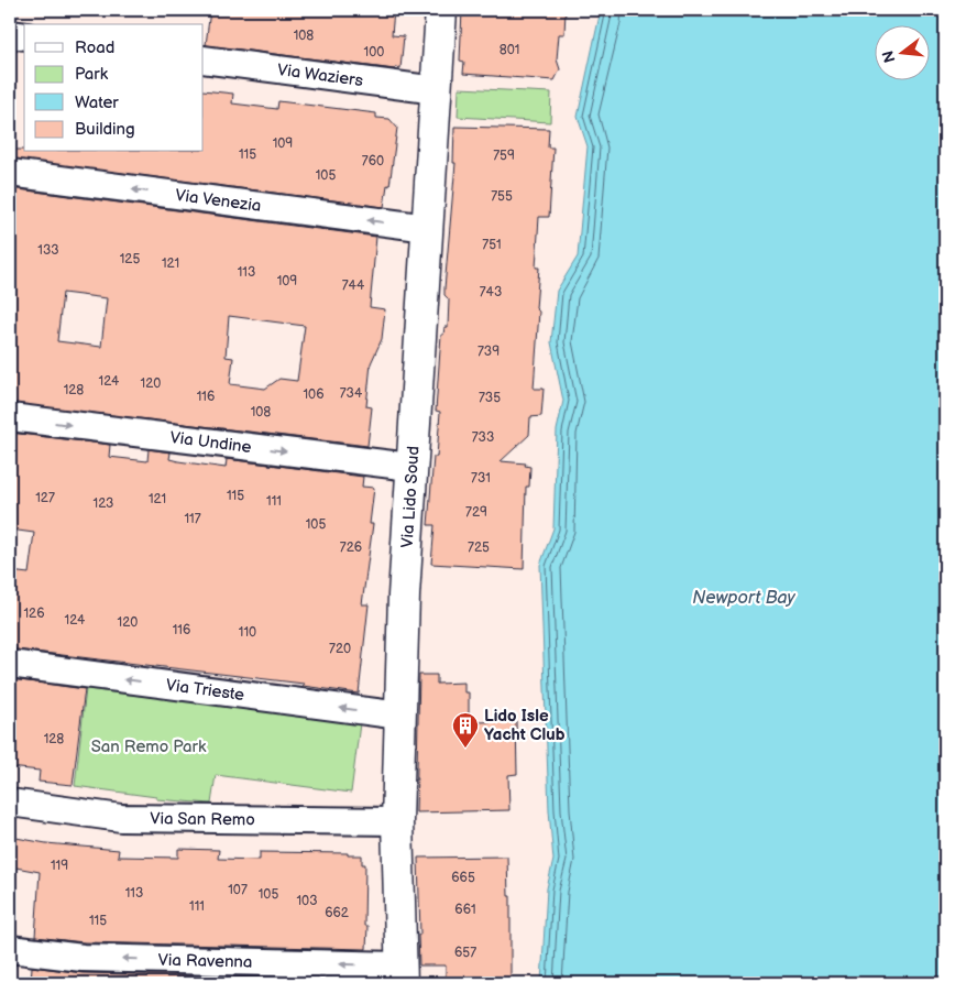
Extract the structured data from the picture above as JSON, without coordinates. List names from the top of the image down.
{
  "streets": {
    "street": [
      "Via Waziers",
      "Via Venezia",
      "Via Undine",
      "Via Lido Soud",
      "Via Trieste",
      "Via San Remo",
      "Via Ravenna"
    ]
  },
  "crossings": [
    ["Via Waziers", "Via Lido Soud"],
    ["Via Venezia", "Via Lido Soud"],
    ["Via Undine", "Via Lido Soud"],
    ["Via Lido Soud", "Via Trieste"],
    ["Via Lido Soud", "Via San Remo"],
    ["Via Lido Soud", "Via Ravenna"]
  ],
  "one_way": [
    "Via Venezia",
    "Via Undine",
    "Via Trieste",
    "Via Ravenna"
  ],
  "water": ["Newport Bay"],
  "parks": ["San Remo Park"],
  "places": {
    "building": ["Lido Isle Yacht Club"]
  },
  "house_numbers": [
    "108",
    "801",
    "100",
    "109",
    "115",
    "759",
    "760",
    "105",
    "755",
    "751",
    "133",
    "125",
    "121",
    "113",
    "109",
    "744",
    "743",
    "739",
    "124",
    "120",
    "128",
    "734",
    "106",
    "116",
    "735",
    "108",
    "733",
    "731",
    "115",
    "127",
    "121",
    "111",
    "123",
    "729",
    "117",
    "105",
    "726",
    "725",
    "126",
    "124",
    "120",
    "116",
    "110",
    "720",
    "128",
    "119",
    "665",
    "107",
    "113",
    "105",
    "103",
    "111",
    "661",
    "662",
    "115",
    "657"
  ],
  "legend": [
    "Road",
    "Park",
    "Water",
    "Building"
  ],
  "north": "left"
}
